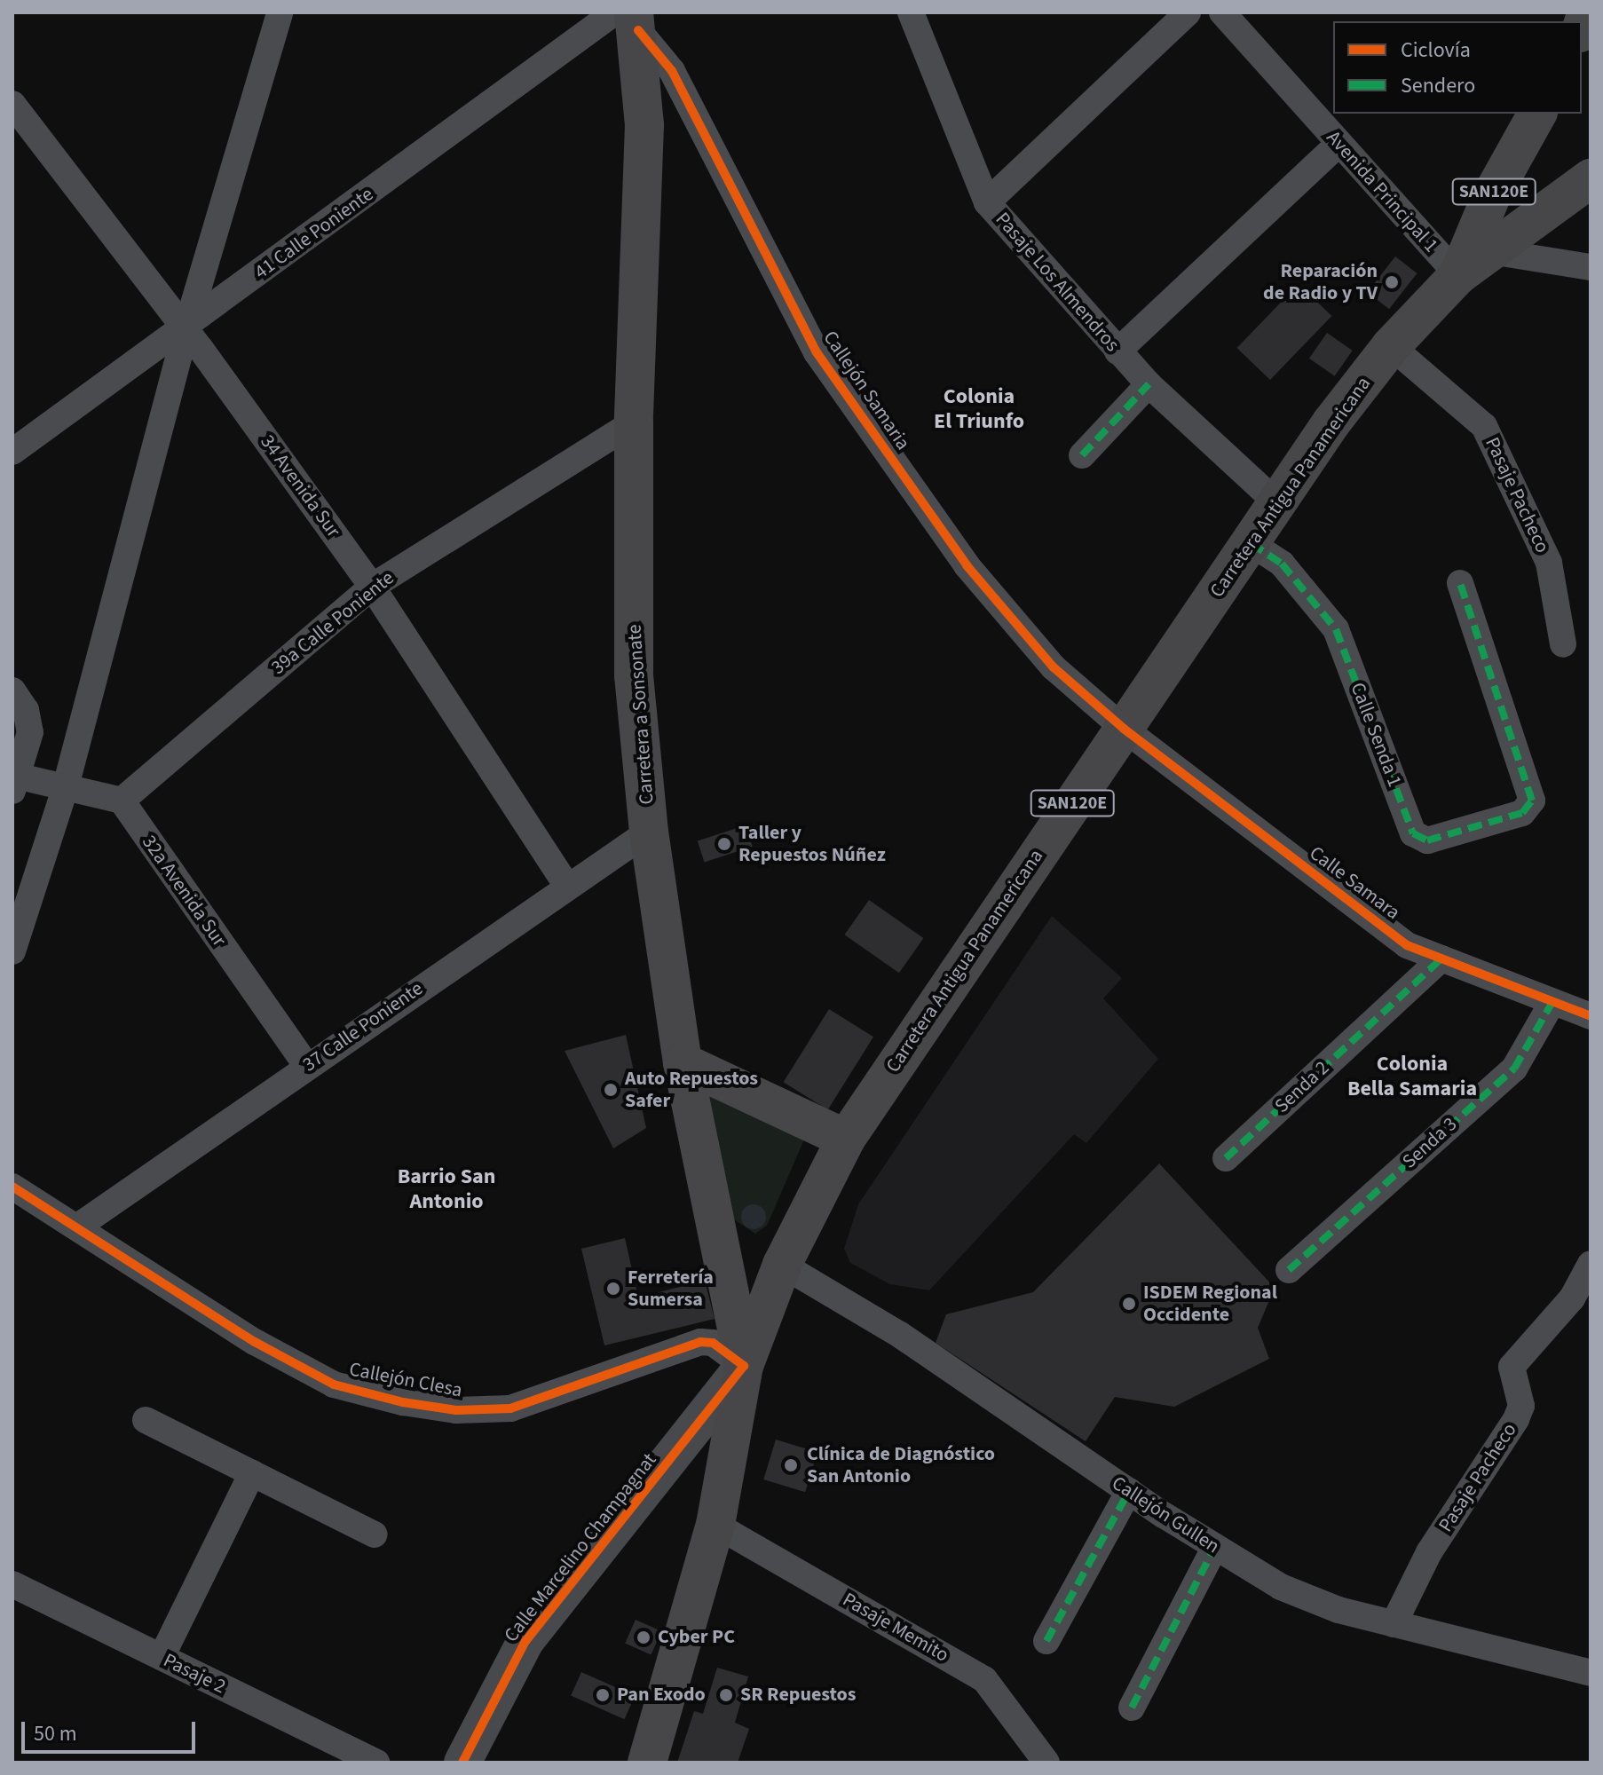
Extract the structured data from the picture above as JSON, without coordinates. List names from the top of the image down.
{
  "streets": {
    "main road": ["SAN120E", "Carretera Antigua Panamericana", "Carretera a Sonsonate"],
    "street": [
      "Avenida Principal 1",
      "41 Calle Poniente",
      "Pasaje Los Almendros",
      "Callejón Samaria",
      "34 Avenida Sur",
      "Pasaje Pacheco",
      "39a Calle Poniente",
      "Calle Senda 1",
      "Calle Samara",
      "32a Avenida Sur",
      "37 Calle Poniente",
      "Senda 2",
      "Senda 3",
      "Callejón Clesa",
      "Callejón Gullen",
      "Calle Marcelino Champagnat",
      "Pasaje Memito",
      "Pasaje 2"
    ]
  },
  "crossings": [
    ["Avenida Principal 1", "Carretera Antigua Panamericana"],
    ["41 Calle Poniente", "Callejón Samaria"],
    ["41 Calle Poniente", "34 Avenida Sur"],
    ["41 Calle Poniente", "Carretera a Sonsonate"],
    ["Pasaje Los Almendros", "Carretera Antigua Panamericana"],
    ["Callejón Samaria", "Carretera Antigua Panamericana"],
    ["Callejón Samaria", "Carretera a Sonsonate"],
    ["Callejón Samaria", "Calle Samara"],
    ["34 Avenida Sur", "39a Calle Poniente"],
    ["34 Avenida Sur", "37 Calle Poniente"],
    ["Carretera Antigua Panamericana", "Pasaje Pacheco"],
    ["Carretera Antigua Panamericana", "Carretera a Sonsonate"],
    ["Carretera Antigua Panamericana", "Calle Senda 1"],
    ["Carretera Antigua Panamericana", "Calle Samara"],
    ["Carretera Antigua Panamericana", "Callejón Clesa"],
    ["Carretera Antigua Panamericana", "Callejón Gullen"],
    ["Carretera Antigua Panamericana", "Calle Marcelino Champagnat"],
    ["Pasaje Pacheco", "Callejón Gullen"],
    ["39a Calle Poniente", "Carretera a Sonsonate"],
    ["39a Calle Poniente", "32a Avenida Sur"],
    ["Carretera a Sonsonate", "37 Calle Poniente"],
    ["Carretera a Sonsonate", "Callejón Clesa"],
    ["Carretera a Sonsonate", "Calle Marcelino Champagnat"],
    ["Calle Samara", "Senda 2"],
    ["Calle Samara", "Senda 3"],
    ["32a Avenida Sur", "37 Calle Poniente"],
    ["37 Calle Poniente", "Callejón Clesa"],
    ["Callejón Clesa", "Calle Marcelino Champagnat"]
  ],
  "districts": ["Colonia El Triunfo", "Colonia Bella Samaria", "Barrio San Antonio"],
  "places": [
    "Reparación de Radio y TV",
    "Taller y Repuestos Núñez",
    "Auto Repuestos Safer",
    "Ferretería Sumersa",
    "ISDEM Regional Occidente",
    "Clínica de Diagnóstico San Antonio",
    "Cyber PC",
    "Pan Exodo",
    "SR Repuestos"
  ],
  "legend": ["Ciclovía", "Sendero"],
  "scale_bar": "50 m"
}
